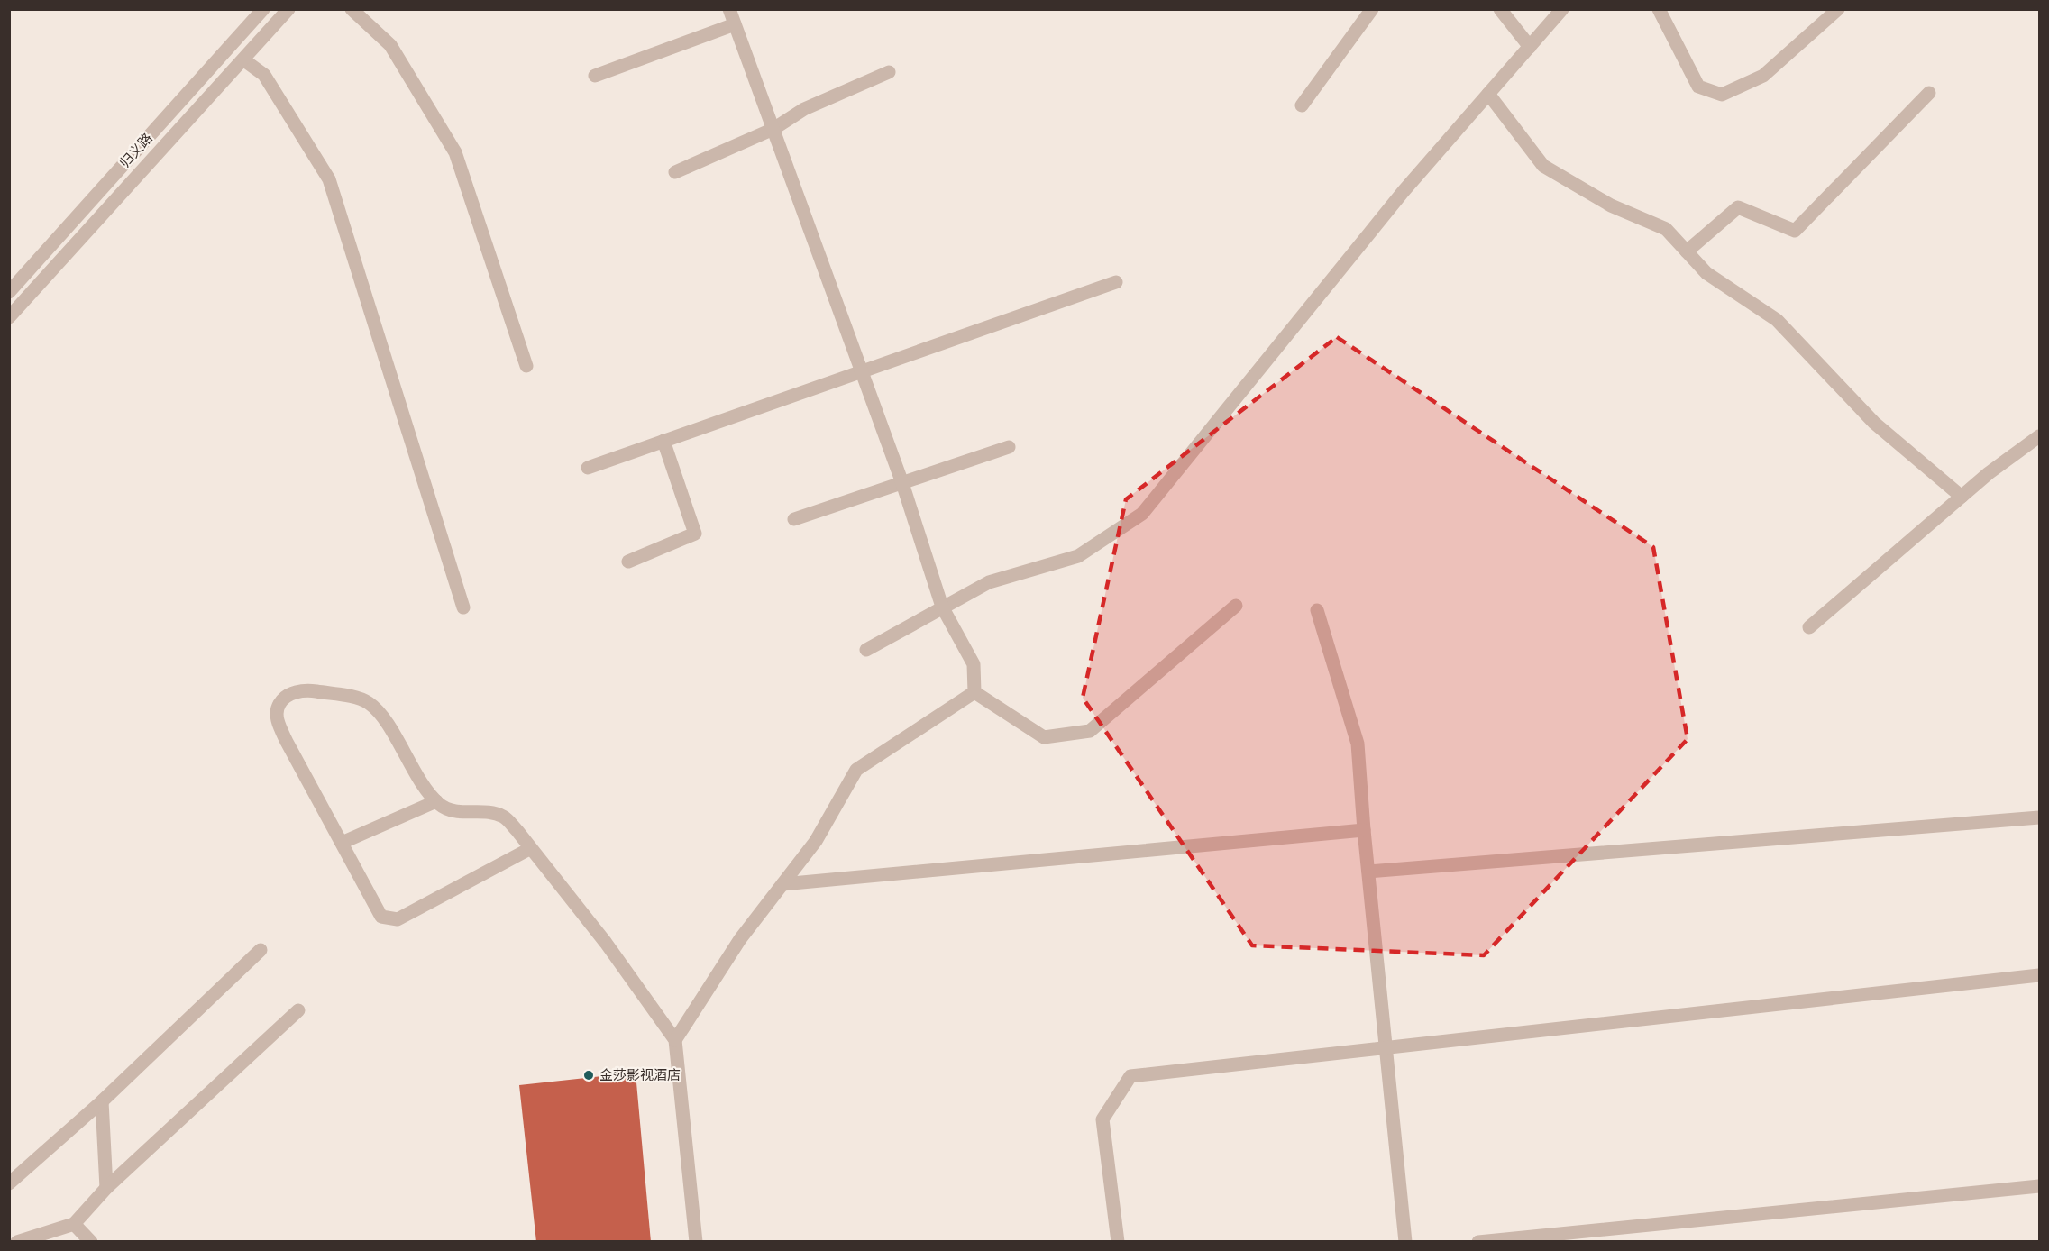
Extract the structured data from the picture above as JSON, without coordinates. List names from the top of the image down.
{
  "streets": {
    "street": ["归义路"]
  },
  "places": ["金莎影视酒店"]
}
